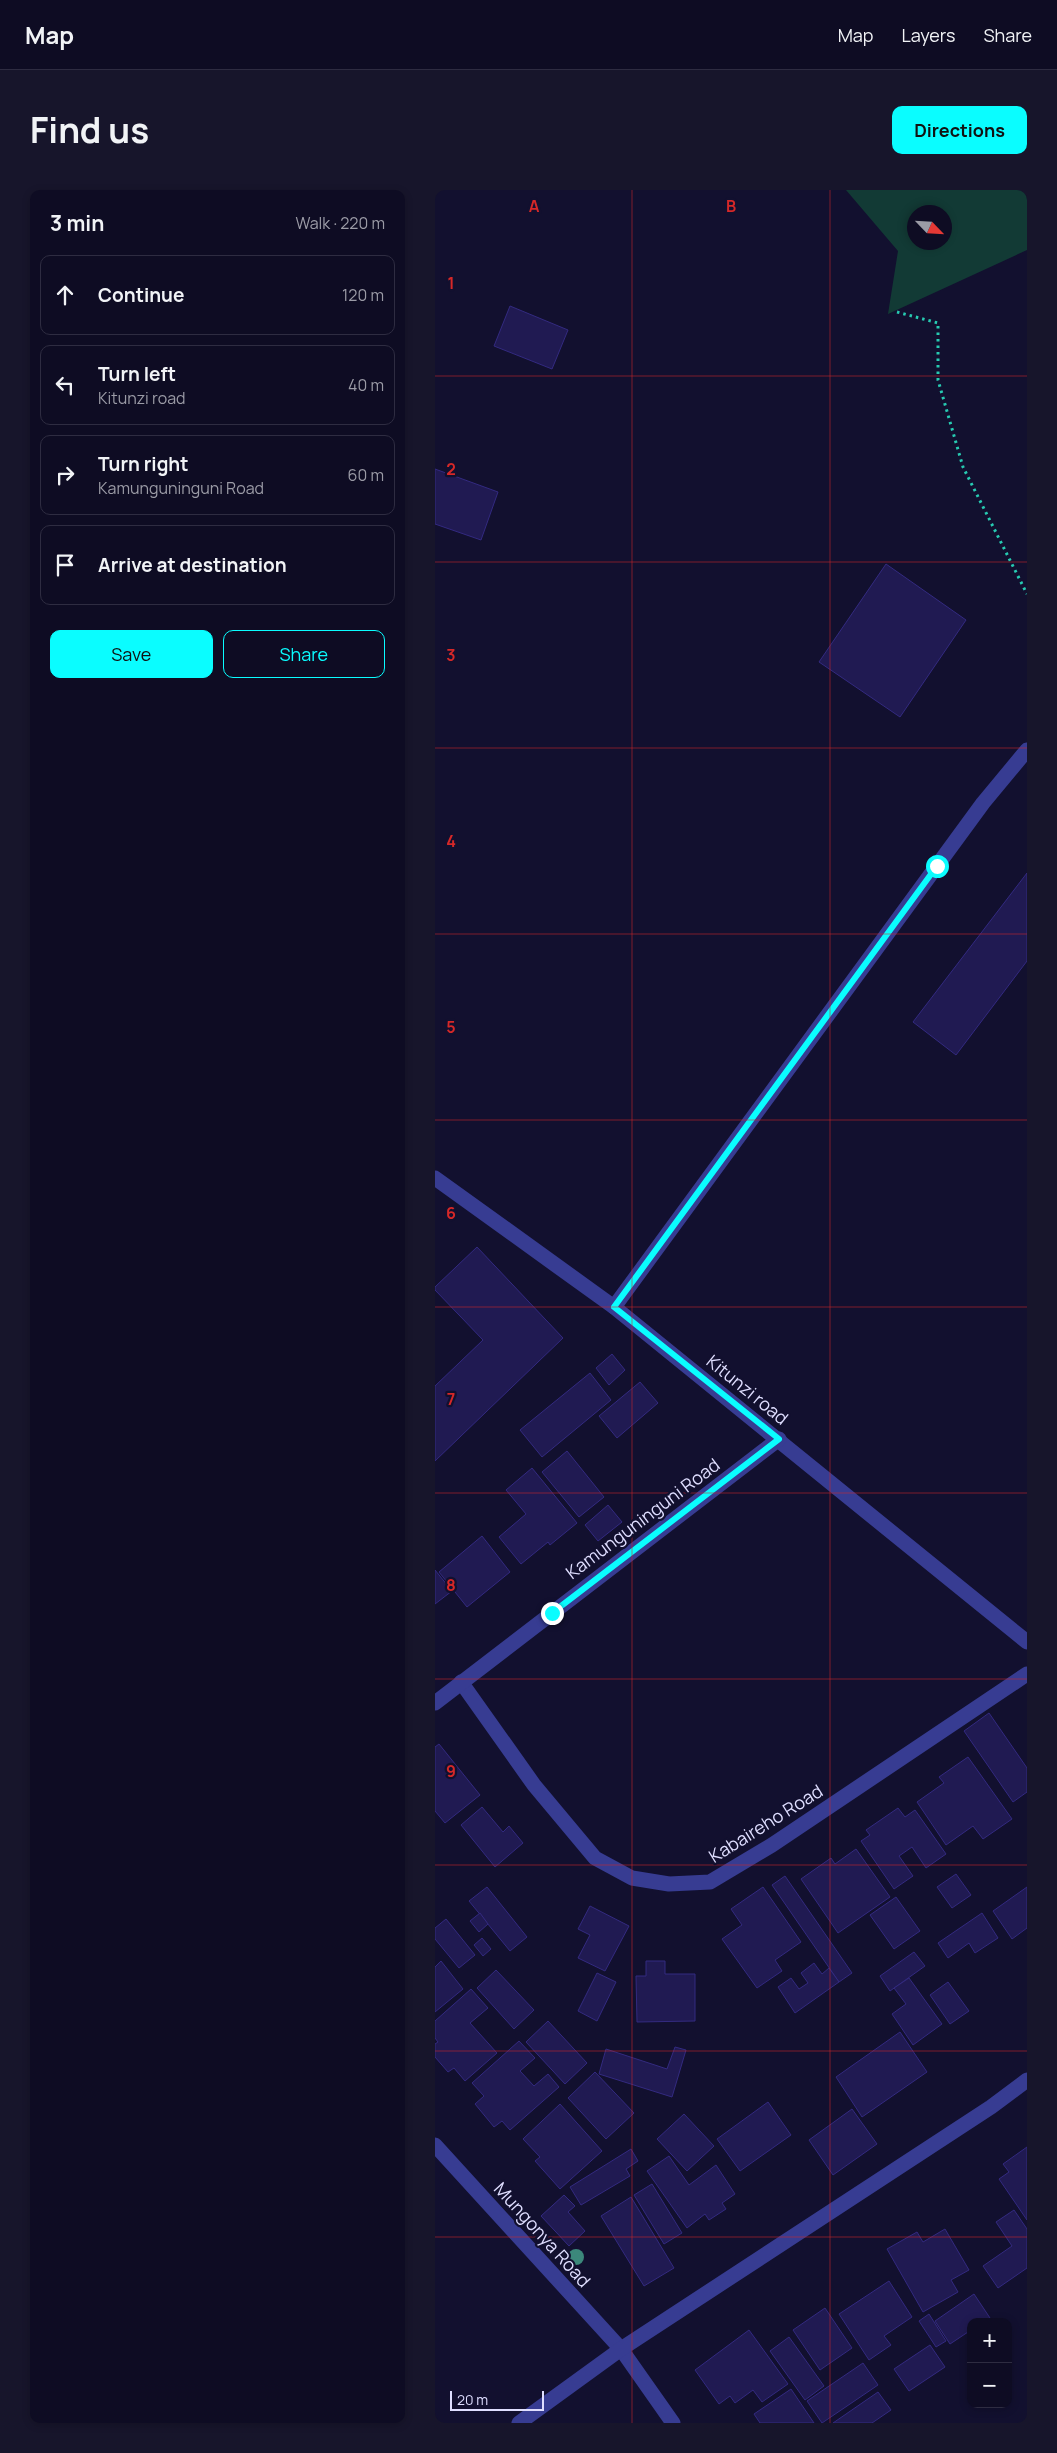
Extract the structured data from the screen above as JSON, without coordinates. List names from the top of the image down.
{
  "streets": {
    "street": [
      "Kitunzi road",
      "Kamunguninguni Road",
      "Kabaireho Road",
      "Mungonya Road"
    ]
  },
  "crossings": [
    ["Kitunzi road", "Kamunguninguni Road"],
    ["Kamunguninguni Road", "Kabaireho Road"]
  ],
  "scale_bar": "20 m",
  "north": "bottom right",
  "page": {
    "header": "Map",
    "nav": ["Map", "Layers", "Share"],
    "title": "Find us",
    "buttons": [
      "Directions",
      ["Save", "Share"]
    ],
    "heading": ["3 min", "Walk · 220 m"],
    "list": [
      ["Continue", "120 m"],
      ["Turn left", "Kitunzi road", "40 m"],
      ["Turn right", "Kamunguninguni Road", "60 m"],
      "Arrive at destination"
    ],
    "map_buttons": ["+", "−"],
    "scale": "20 m"
  },
  "grid": {
    "columns": ["A", "B"],
    "rows": [
      "1",
      "2",
      "3",
      "4",
      "5",
      "6",
      "7",
      "8",
      "9"
    ]
  }
}
